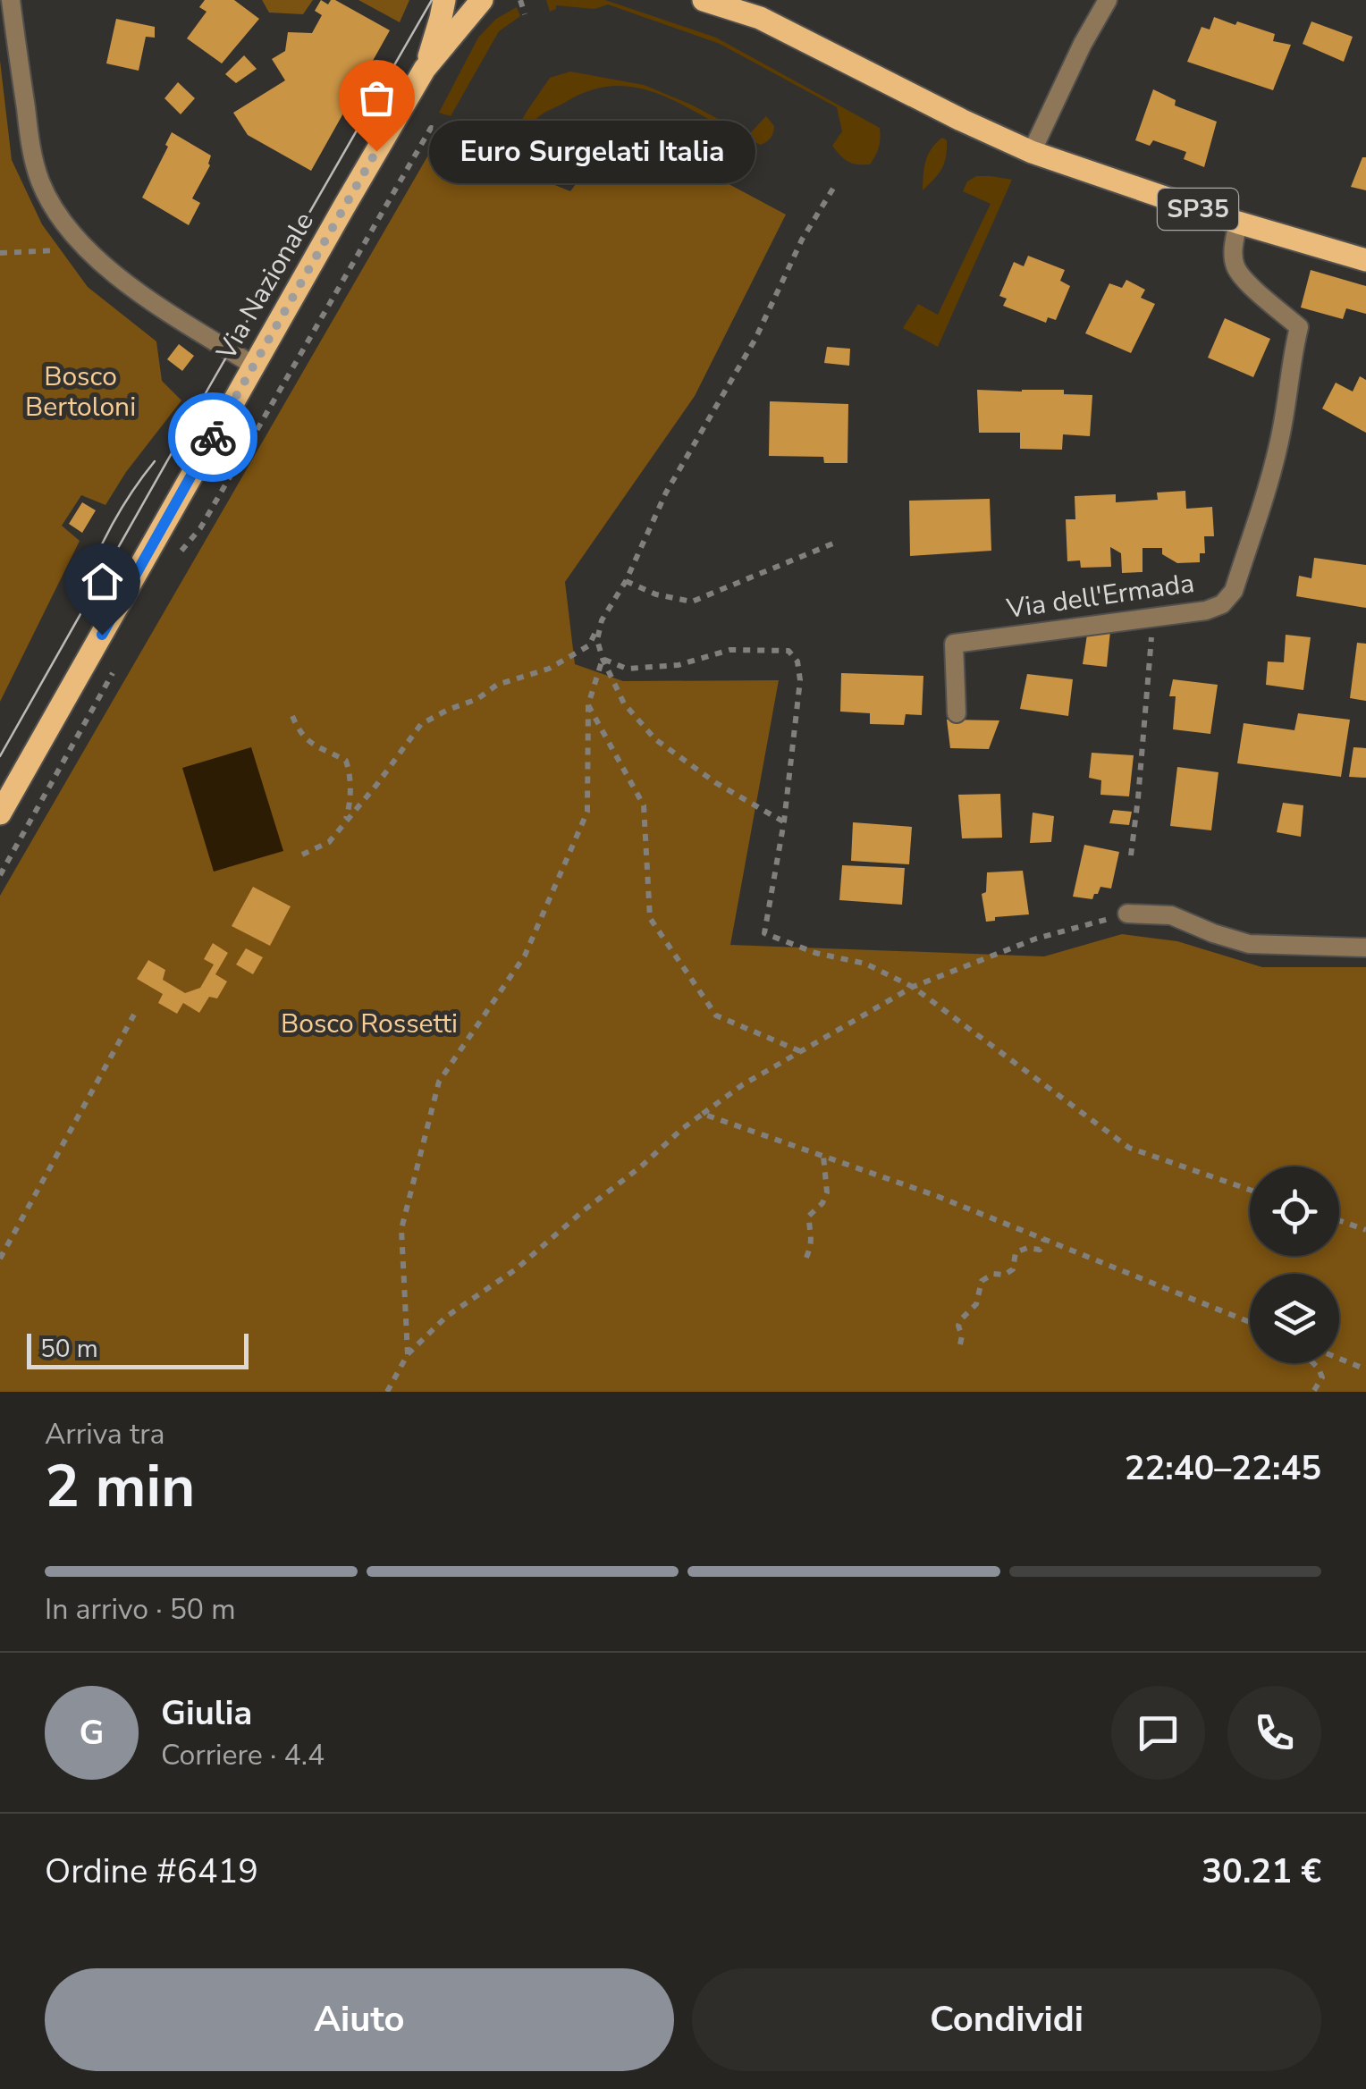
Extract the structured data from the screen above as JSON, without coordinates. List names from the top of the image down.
{
  "streets": {
    "main road": ["SP35", "Via Nazionale"],
    "street": ["Via dell'Ermada"]
  },
  "crossings": [
    ["SP35", "Via dell'Ermada"]
  ],
  "parks": ["Bosco Bertoloni", "Bosco Rossetti"],
  "places": ["Euro Surgelati Italia"],
  "scale_bar": "50 m",
  "page": {
    "bubble": "Euro Surgelati Italia",
    "scale": "50 m",
    "heading": ["2 min", "Arriva tra", "22:40–22:45"],
    "panel": [
      "Giulia",
      "Corriere · 4.4",
      "Ordine #6419",
      "30.21 €"
    ],
    "bar": "In arrivo · 50 m",
    "round": "G",
    "buttons": ["Aiuto", "Condividi"]
  }
}
